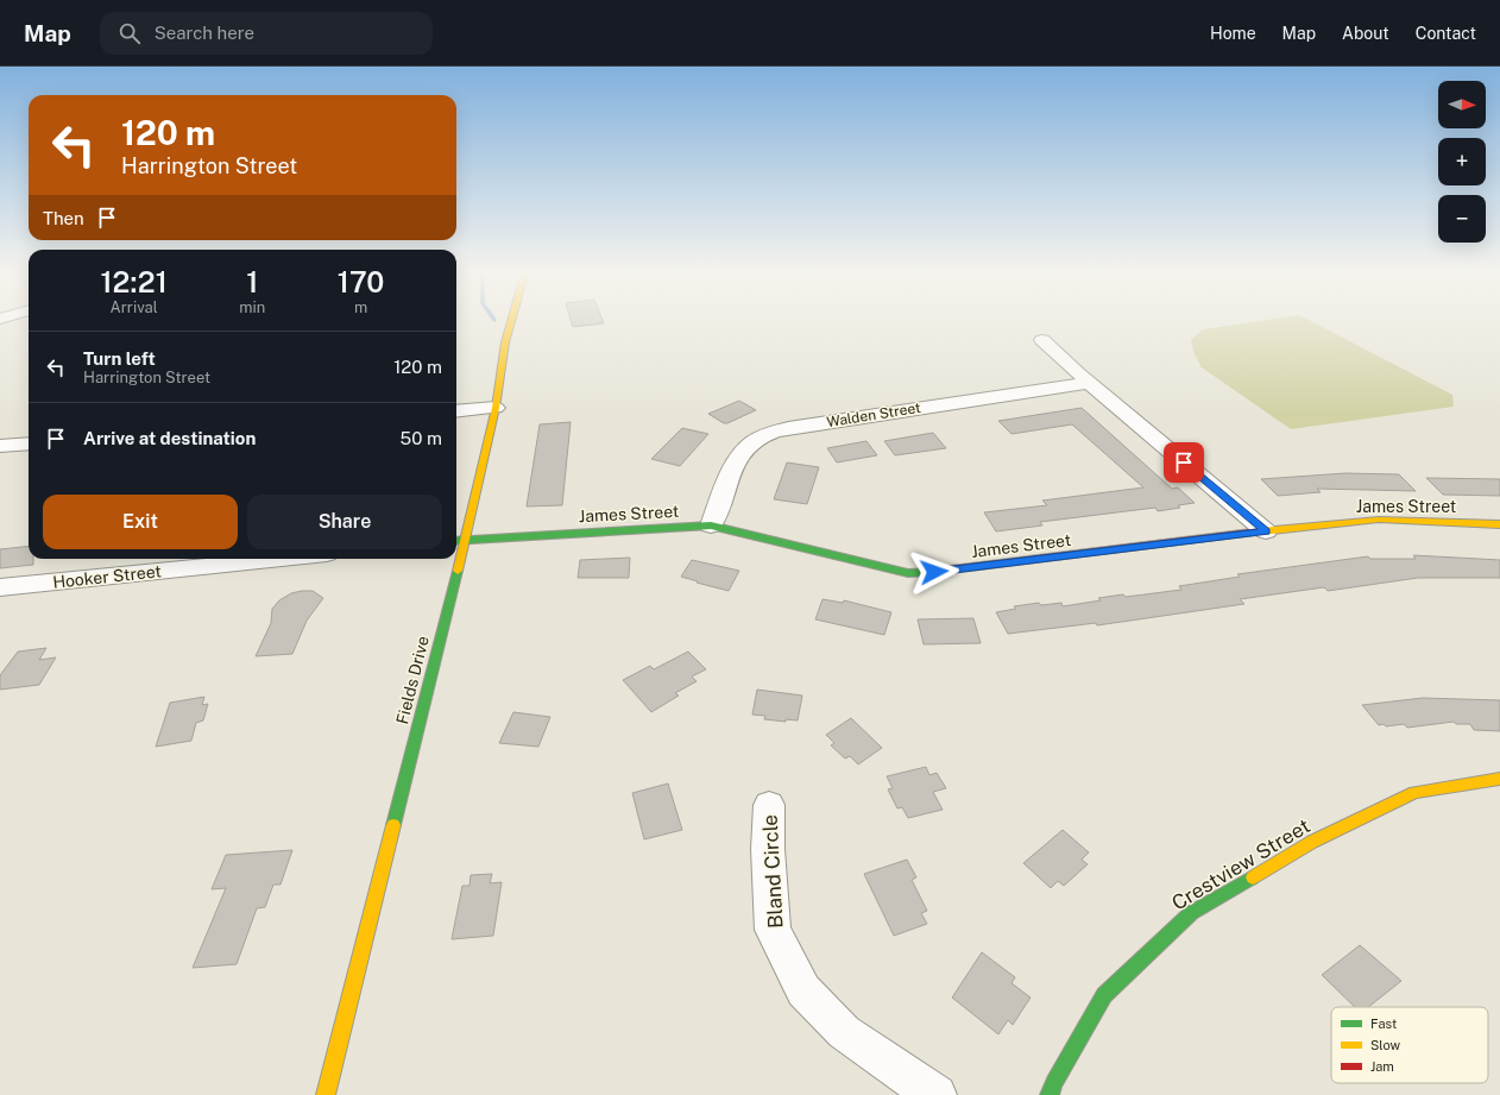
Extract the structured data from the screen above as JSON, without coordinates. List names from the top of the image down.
{
  "streets": {
    "street": [
      "Walden Street",
      "James Street",
      "Hooker Street",
      "Fields Drive",
      "Crestview Street",
      "Bland Circle"
    ]
  },
  "crossings": [
    ["Walden Street", "James Street"],
    ["James Street", "Fields Drive"]
  ],
  "legend": ["Fast", "Slow", "Jam"],
  "north": "right",
  "page": {
    "header": "Map",
    "search": "Search here",
    "nav": [
      "Home",
      "Map",
      "About",
      "Contact"
    ],
    "map_buttons": ["+", "−"],
    "turn": ["120 m", "Harrington Street"],
    "then": "Then",
    "eta": [
      "12:21",
      "Arrival",
      "1",
      "min",
      "170",
      "m"
    ],
    "list": [
      {
        "name": "Turn left",
        "note": "Harrington Street",
        "value": "120 m"
      },
      {
        "name": "Arrive at destination",
        "value": "50 m"
      }
    ],
    "buttons": ["Exit", "Share"]
  }
}
